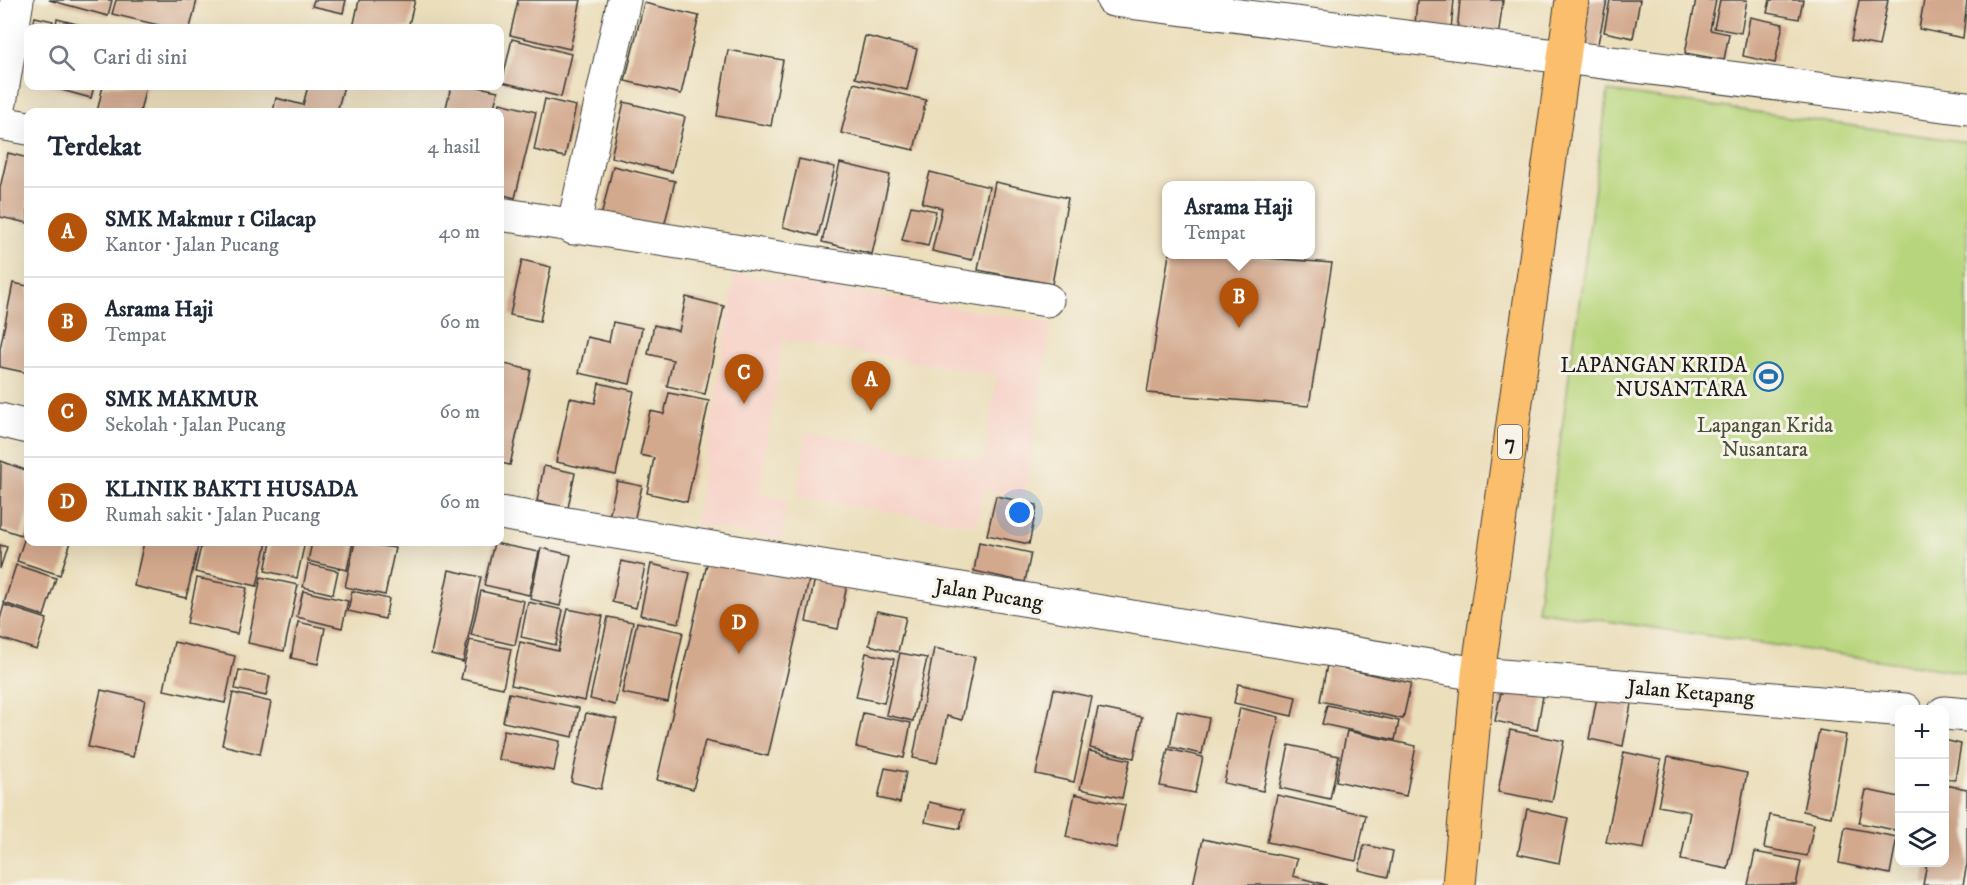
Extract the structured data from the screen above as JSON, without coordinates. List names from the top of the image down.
{
  "streets": {
    "highway": ["7"],
    "street": ["Jalan Pucang", "Jalan Ketapang"]
  },
  "crossings": [
    ["7", "Jalan Pucang"],
    ["7", "Jalan Ketapang"],
    ["Jalan Pucang", "Jalan Ketapang"]
  ],
  "parks": ["Lapangan Krida Nusantara"],
  "places": {
    "sports": ["LAPANGAN KRIDA NUSANTARA"]
  },
  "page": {
    "search": "Cari di sini",
    "heading": ["Terdekat", "4 hasil"],
    "popup": ["Asrama Haji", "Tempat"],
    "list": [
      {
        "mark": "A",
        "name": "SMK Makmur 1 Cilacap",
        "note": "Kantor · Jalan Pucang",
        "value": "40 m"
      },
      {
        "mark": "B",
        "name": "Asrama Haji",
        "note": "Tempat",
        "value": "60 m"
      },
      {
        "mark": "C",
        "name": "SMK MAKMUR",
        "note": "Sekolah · Jalan Pucang",
        "value": "60 m"
      },
      {
        "mark": "D",
        "name": "KLINIK BAKTI HUSADA",
        "note": "Rumah sakit · Jalan Pucang",
        "value": "60 m"
      }
    ],
    "pins": [
      "B",
      "C",
      "A",
      "D"
    ],
    "map_buttons": ["+", "−"]
  }
}
